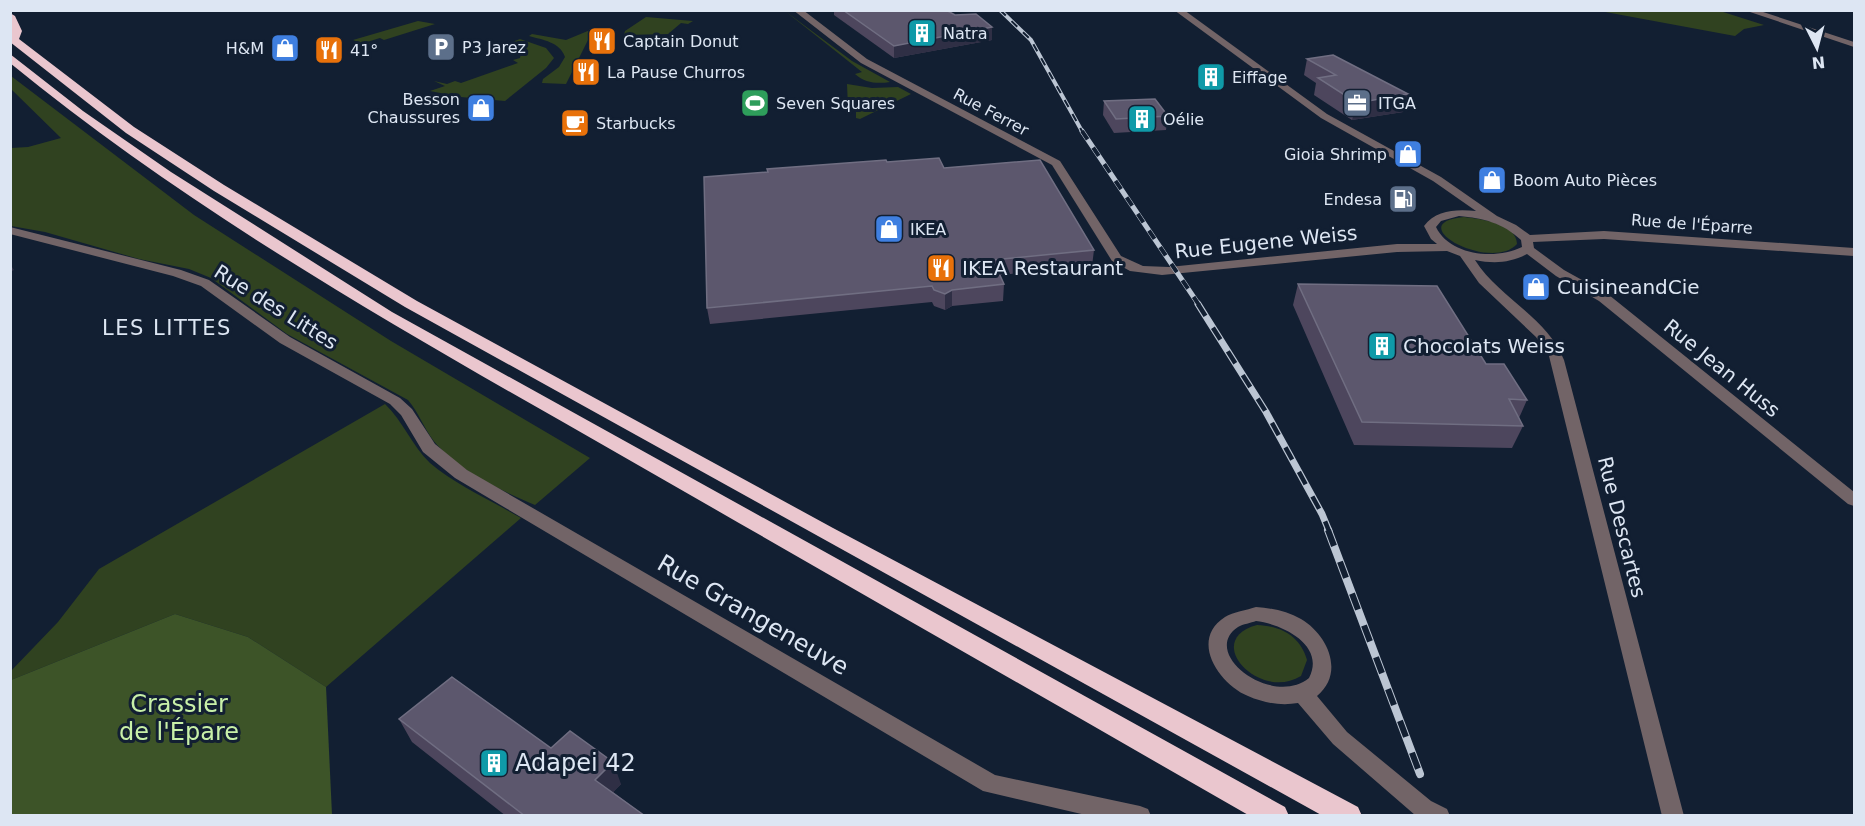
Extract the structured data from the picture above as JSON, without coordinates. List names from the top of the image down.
{
  "streets": {
    "street": [
      "Rue Ferrer",
      "Rue de l'Éparre",
      "Rue Eugene Weiss",
      "Rue des Littes",
      "Rue Jean Huss",
      "Rue Descartes",
      "Rue Grangeneuve"
    ]
  },
  "crossings": [
    ["Rue Ferrer", "Rue Eugene Weiss"],
    ["Rue de l'Éparre", "Rue Jean Huss"],
    ["Rue des Littes", "Rue Grangeneuve"]
  ],
  "districts": ["LES LITTES"],
  "parks": ["Crassier de l'Épare"],
  "places": {
    "building": [
      "Natra",
      "Eiffage",
      "Oélie",
      "Chocolats Weiss",
      "Adapei 42"
    ],
    "restaurant": [
      "Captain Donut",
      "41°",
      "La Pause Churros",
      "IKEA Restaurant"
    ],
    "parking": ["P3 Jarez"],
    "shop": [
      "H&M",
      "Besson Chaussures",
      "Gioia Shrimp",
      "Boom Auto Pièces",
      "IKEA",
      "CuisineandCie"
    ],
    "sports": ["Seven Squares"],
    "office": ["ITGA"],
    "cafe": ["Starbucks"],
    "fuel station": ["Endesa"]
  },
  "north": "bottom"
}
